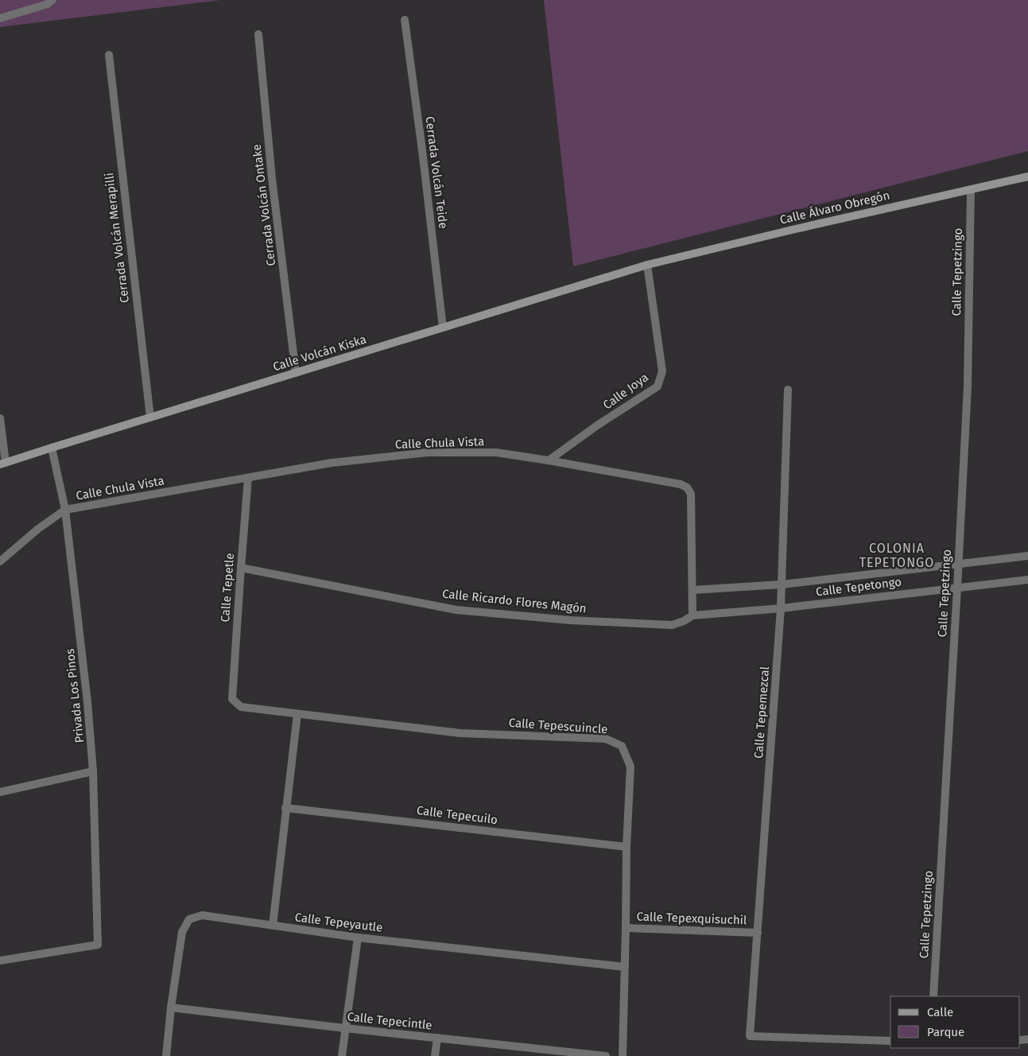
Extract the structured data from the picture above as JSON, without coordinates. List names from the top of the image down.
{
  "streets": {
    "street": [
      "Cerrada Volcán Teide",
      "Cerrada Volcán Ontake",
      "Calle Álvaro Obregón",
      "Cerrada Volcán Merapilli",
      "Calle Tepetzingo",
      "Calle Volcán Kiska",
      "Calle Joya",
      "Calle Chula Vista",
      "Calle Tepetongo",
      "Calle Tepetle",
      "Calle Ricardo Flores Magón",
      "Privada Los Pinos",
      "Calle Tepemezcal",
      "Calle Tepescuincle",
      "Calle Tepecuilo",
      "Calle Tepexquisuchil",
      "Calle Tepeyautle",
      "Calle Tepecintle"
    ]
  },
  "crossings": [
    ["Cerrada Volcán Teide", "Calle Volcán Kiska"],
    ["Cerrada Volcán Ontake", "Calle Volcán Kiska"],
    ["Calle Álvaro Obregón", "Calle Tepetzingo"],
    ["Calle Álvaro Obregón", "Calle Volcán Kiska"],
    ["Calle Álvaro Obregón", "Calle Joya"],
    ["Cerrada Volcán Merapilli", "Calle Volcán Kiska"],
    ["Calle Tepetzingo", "Calle Tepetongo"],
    ["Calle Volcán Kiska", "Calle Joya"],
    ["Calle Volcán Kiska", "Privada Los Pinos"],
    ["Calle Joya", "Calle Chula Vista"],
    ["Calle Chula Vista", "Calle Tepetongo"],
    ["Calle Chula Vista", "Calle Tepetle"],
    ["Calle Chula Vista", "Calle Ricardo Flores Magón"],
    ["Calle Chula Vista", "Privada Los Pinos"],
    ["Calle Tepetongo", "Calle Ricardo Flores Magón"],
    ["Calle Tepetongo", "Calle Tepemezcal"],
    ["Calle Tepetle", "Calle Ricardo Flores Magón"],
    ["Calle Tepetle", "Calle Tepescuincle"],
    ["Calle Tepemezcal", "Calle Tepexquisuchil"],
    ["Calle Tepescuincle", "Calle Tepecuilo"],
    ["Calle Tepescuincle", "Calle Tepexquisuchil"],
    ["Calle Tepescuincle", "Calle Tepeyautle"],
    ["Calle Tepeyautle", "Calle Tepecintle"]
  ],
  "districts": ["COLONIA TEPETONGO"],
  "legend": ["Calle", "Parque"]
}
